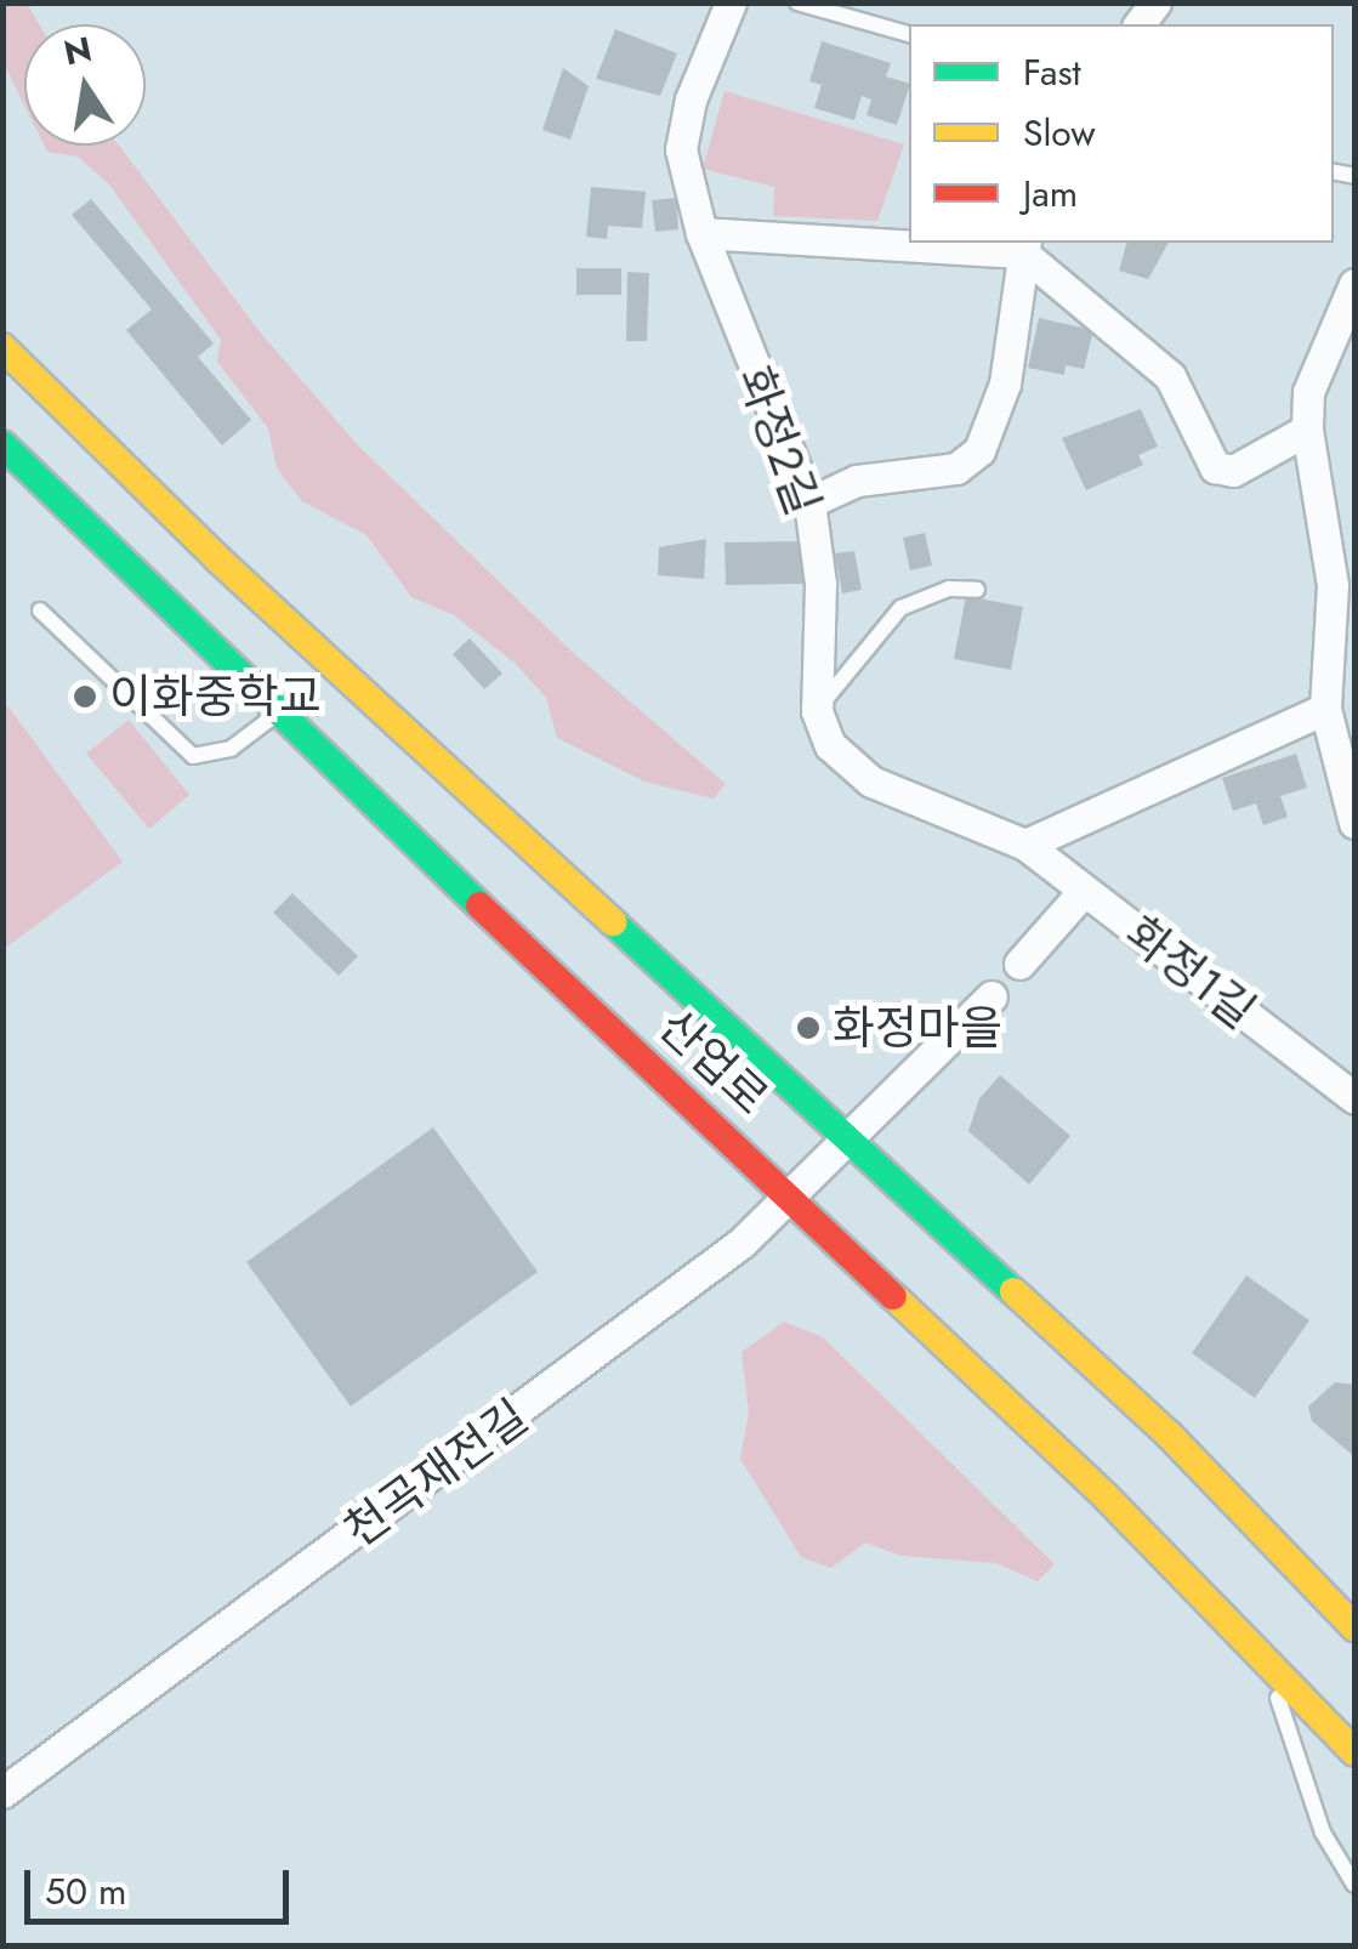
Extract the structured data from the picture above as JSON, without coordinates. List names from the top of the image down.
{
  "streets": {
    "main road": ["산업로"],
    "street": ["화정2길", "화정1길", "천곡재전길"]
  },
  "crossings": [
    ["산업로", "천곡재전길"]
  ],
  "places": ["이화중학교", "화정마을"],
  "legend": ["Fast", "Slow", "Jam"],
  "scale_bar": "50 m",
  "north": "top"
}
